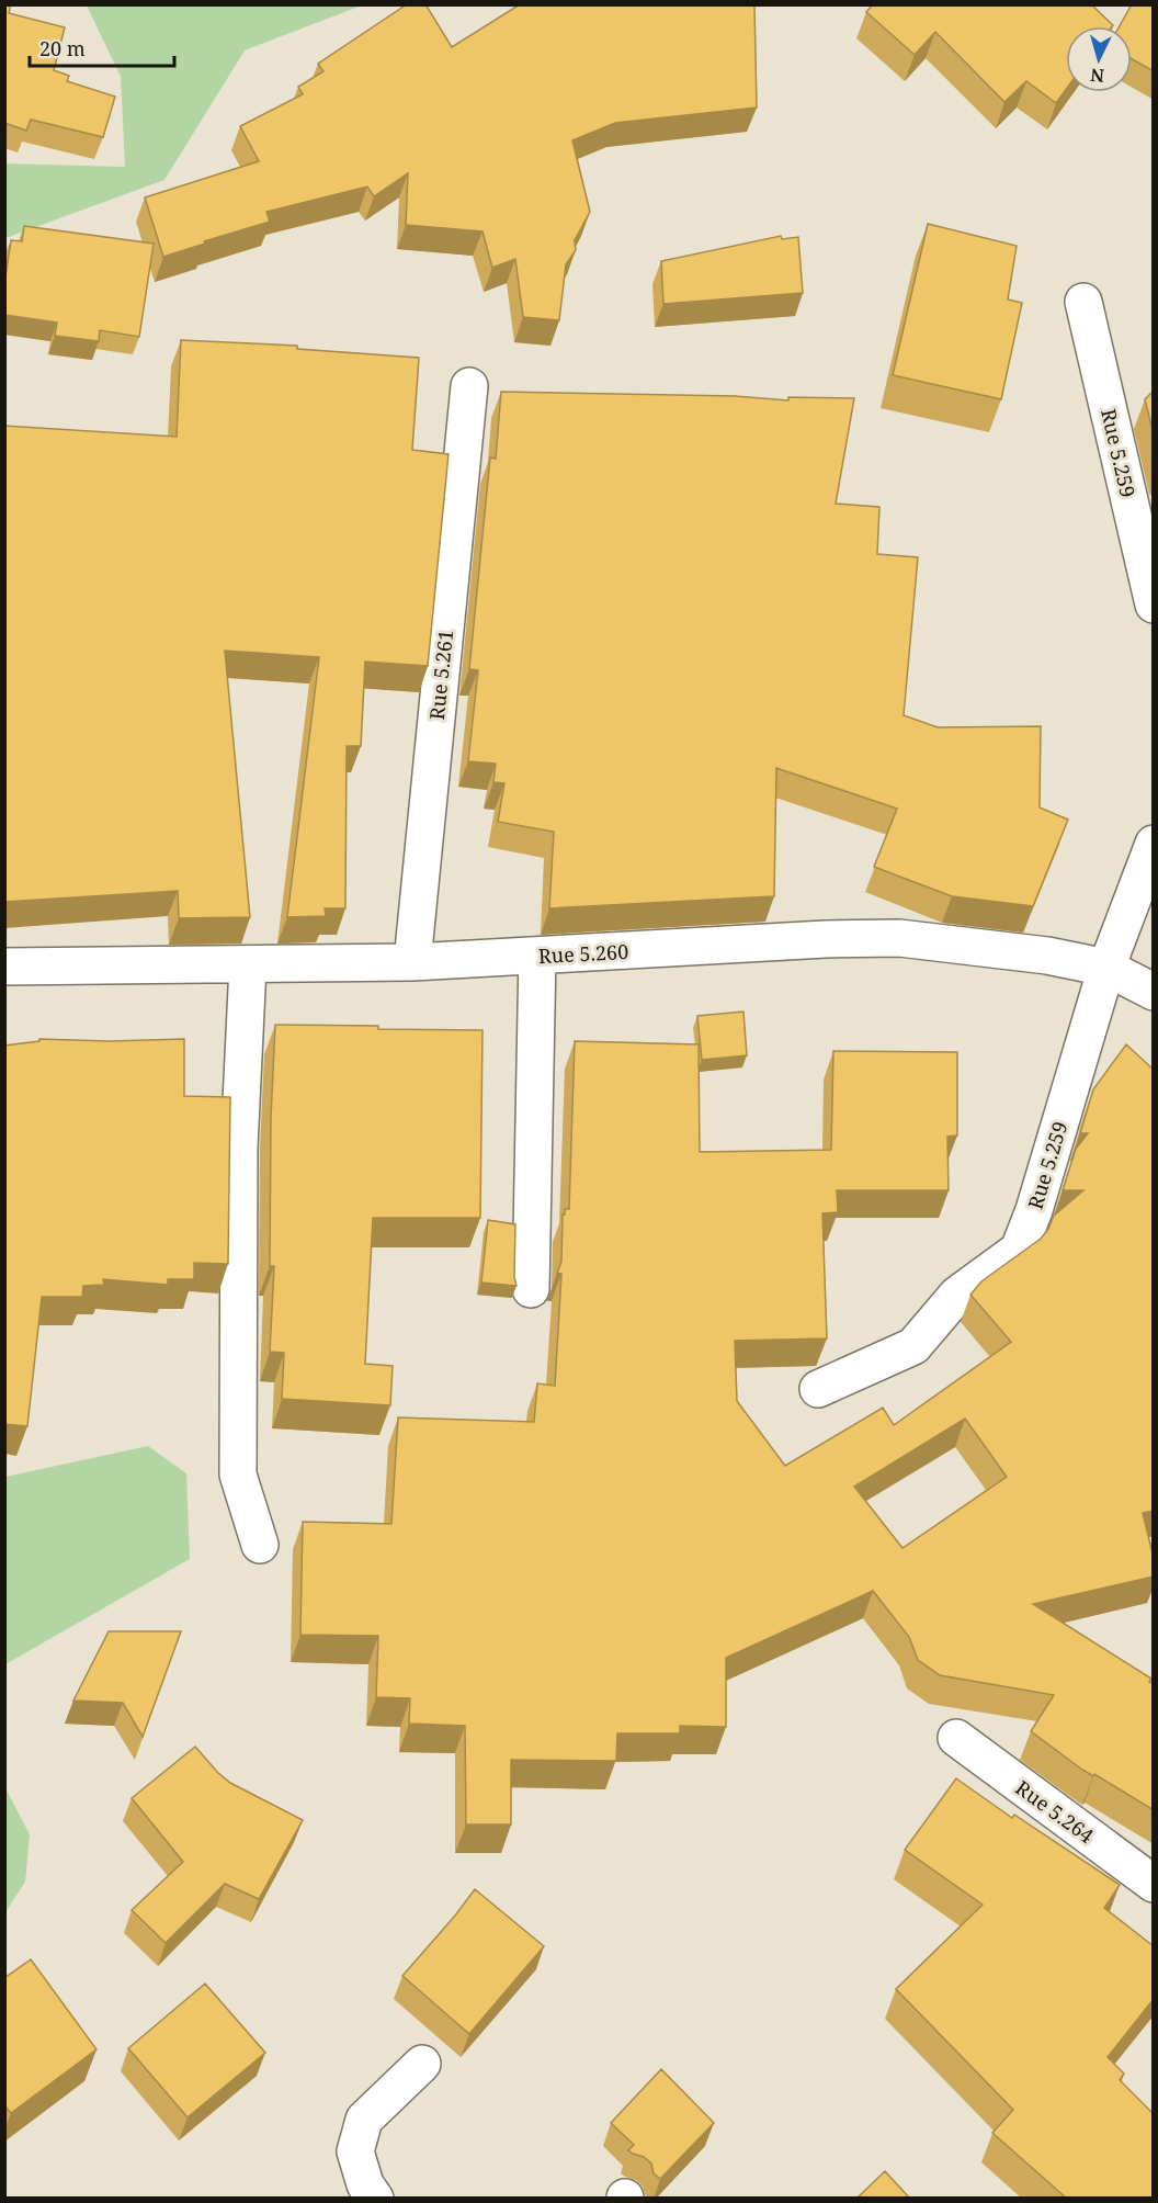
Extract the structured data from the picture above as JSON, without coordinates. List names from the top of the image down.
{
  "streets": {
    "street": [
      "Rue 5.259",
      "Rue 5.261",
      "Rue 5.260",
      "Rue 5.264"
    ]
  },
  "crossings": [
    ["Rue 5.259", "Rue 5.260"],
    ["Rue 5.261", "Rue 5.260"]
  ],
  "scale_bar": "20 m",
  "north": "bottom"
}
